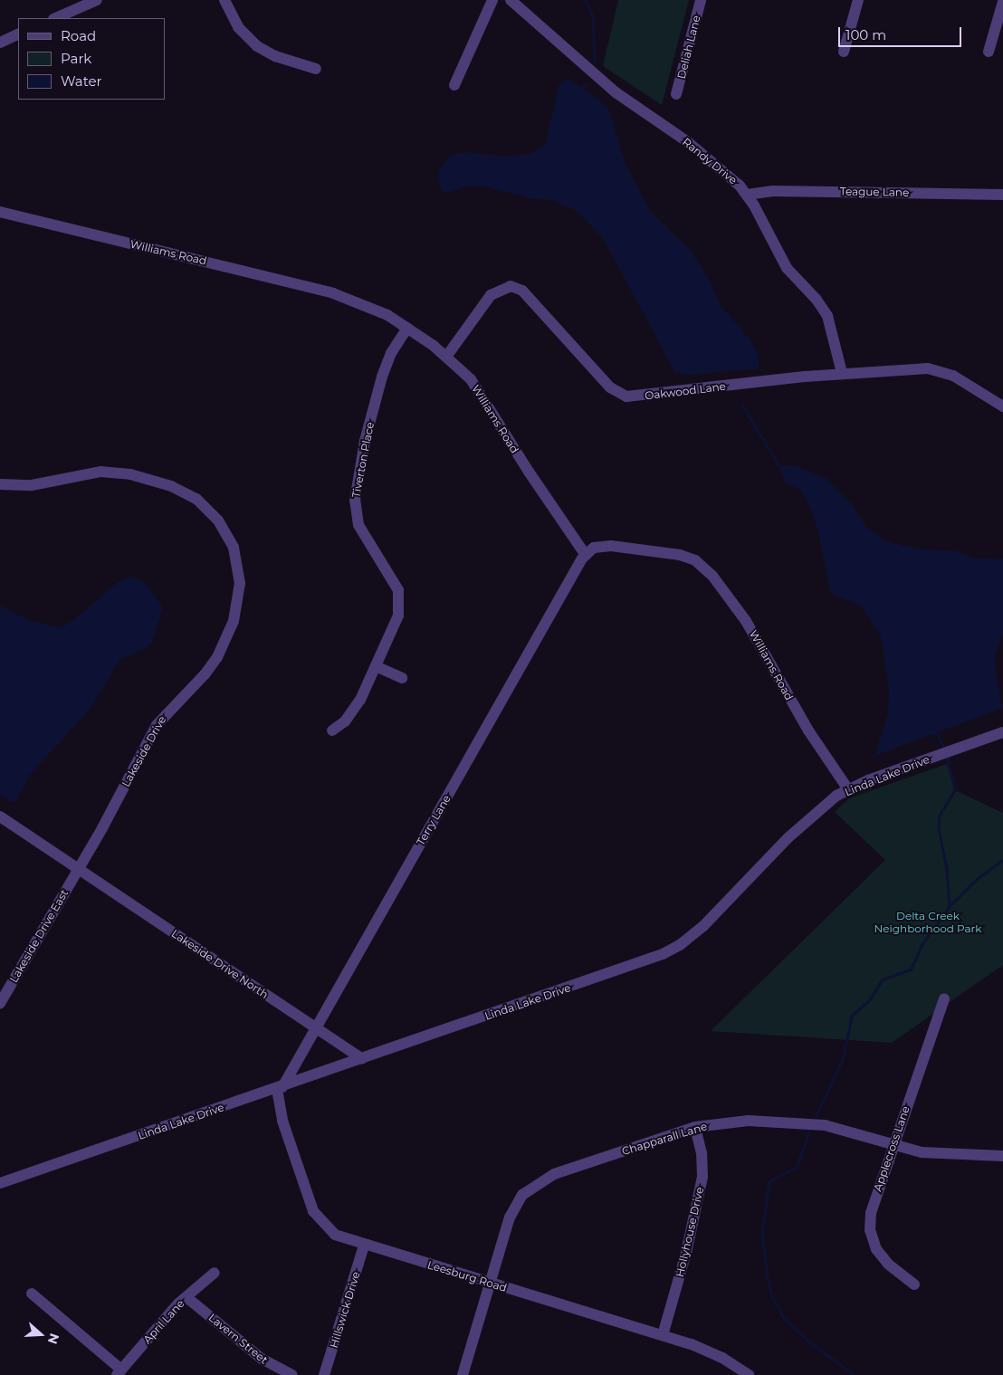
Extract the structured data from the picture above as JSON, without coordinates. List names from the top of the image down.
{
  "streets": {
    "street": [
      "Deliah Lane",
      "Randy Drive",
      "Teague Lane",
      "Williams Road",
      "Oakwood Lane",
      "Tiverton Place",
      "Lakeside Drive",
      "Linda Lake Drive",
      "Terry Lane",
      "Lakeside Drive East",
      "Lakeside Drive North",
      "Chapparall Lane",
      "Applecross Lane",
      "Hollyhouse Drive",
      "Leesburg Road",
      "Hillswick Drive",
      "April Lane",
      "Lavern Street"
    ]
  },
  "crossings": [
    ["Randy Drive", "Teague Lane"],
    ["Randy Drive", "Oakwood Lane"],
    ["Williams Road", "Oakwood Lane"],
    ["Williams Road", "Tiverton Place"],
    ["Williams Road", "Linda Lake Drive"],
    ["Williams Road", "Terry Lane"],
    ["Lakeside Drive", "Lakeside Drive East"],
    ["Lakeside Drive", "Lakeside Drive North"],
    ["Linda Lake Drive", "Terry Lane"],
    ["Linda Lake Drive", "Lakeside Drive North"],
    ["Linda Lake Drive", "Leesburg Road"],
    ["Terry Lane", "Lakeside Drive North"],
    ["Terry Lane", "Leesburg Road"],
    ["Lakeside Drive East", "Lakeside Drive North"],
    ["Chapparall Lane", "Applecross Lane"],
    ["Chapparall Lane", "Hollyhouse Drive"],
    ["Chapparall Lane", "Leesburg Road"],
    ["Hollyhouse Drive", "Leesburg Road"],
    ["Leesburg Road", "Hillswick Drive"],
    ["April Lane", "Lavern Street"]
  ],
  "parks": ["Delta Creek Neighborhood Park"],
  "legend": ["Road", "Park", "Water"],
  "scale_bar": "100 m",
  "north": "right"
}
